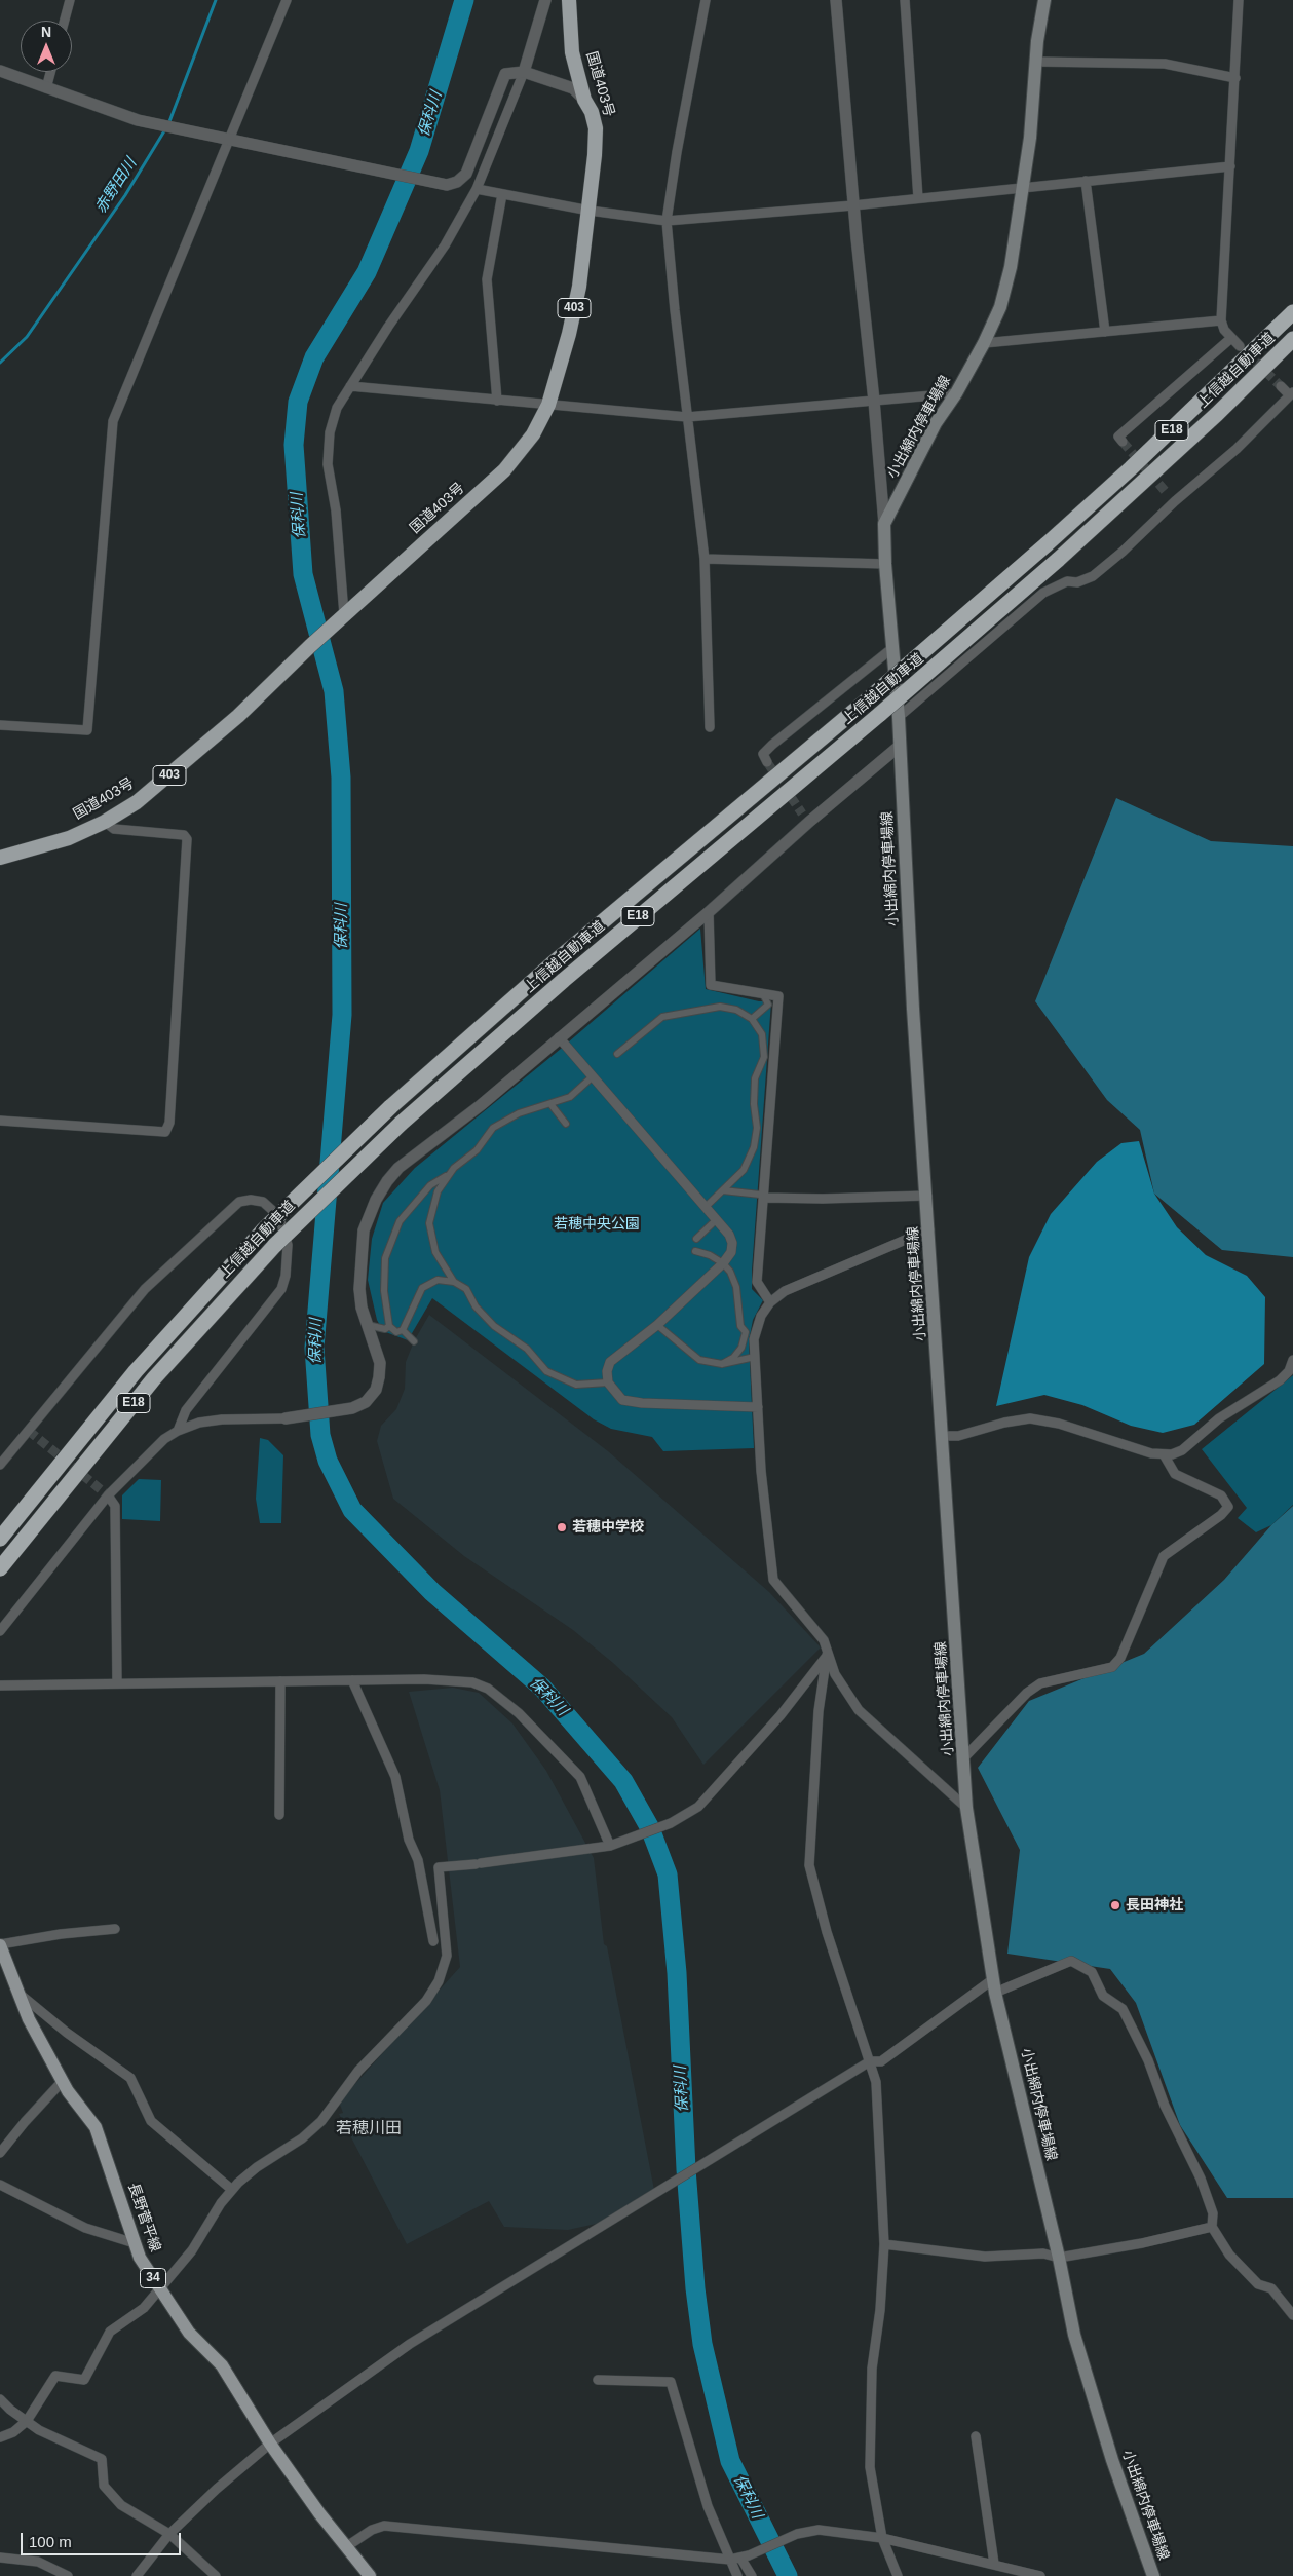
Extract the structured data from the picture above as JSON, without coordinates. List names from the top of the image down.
{
  "streets": {
    "highway": [
      "国道403号",
      "403",
      "上信越自動車道",
      "E18"
    ],
    "main road": ["小出綿内停車場線", "長野菅平線", "34"]
  },
  "districts": ["若穂川田"],
  "water": ["保科川", "赤野田川"],
  "parks": ["若穂中央公園"],
  "places": ["若穂中学校", "長田神社"],
  "scale_bar": "100 m",
  "north": "top"
}
